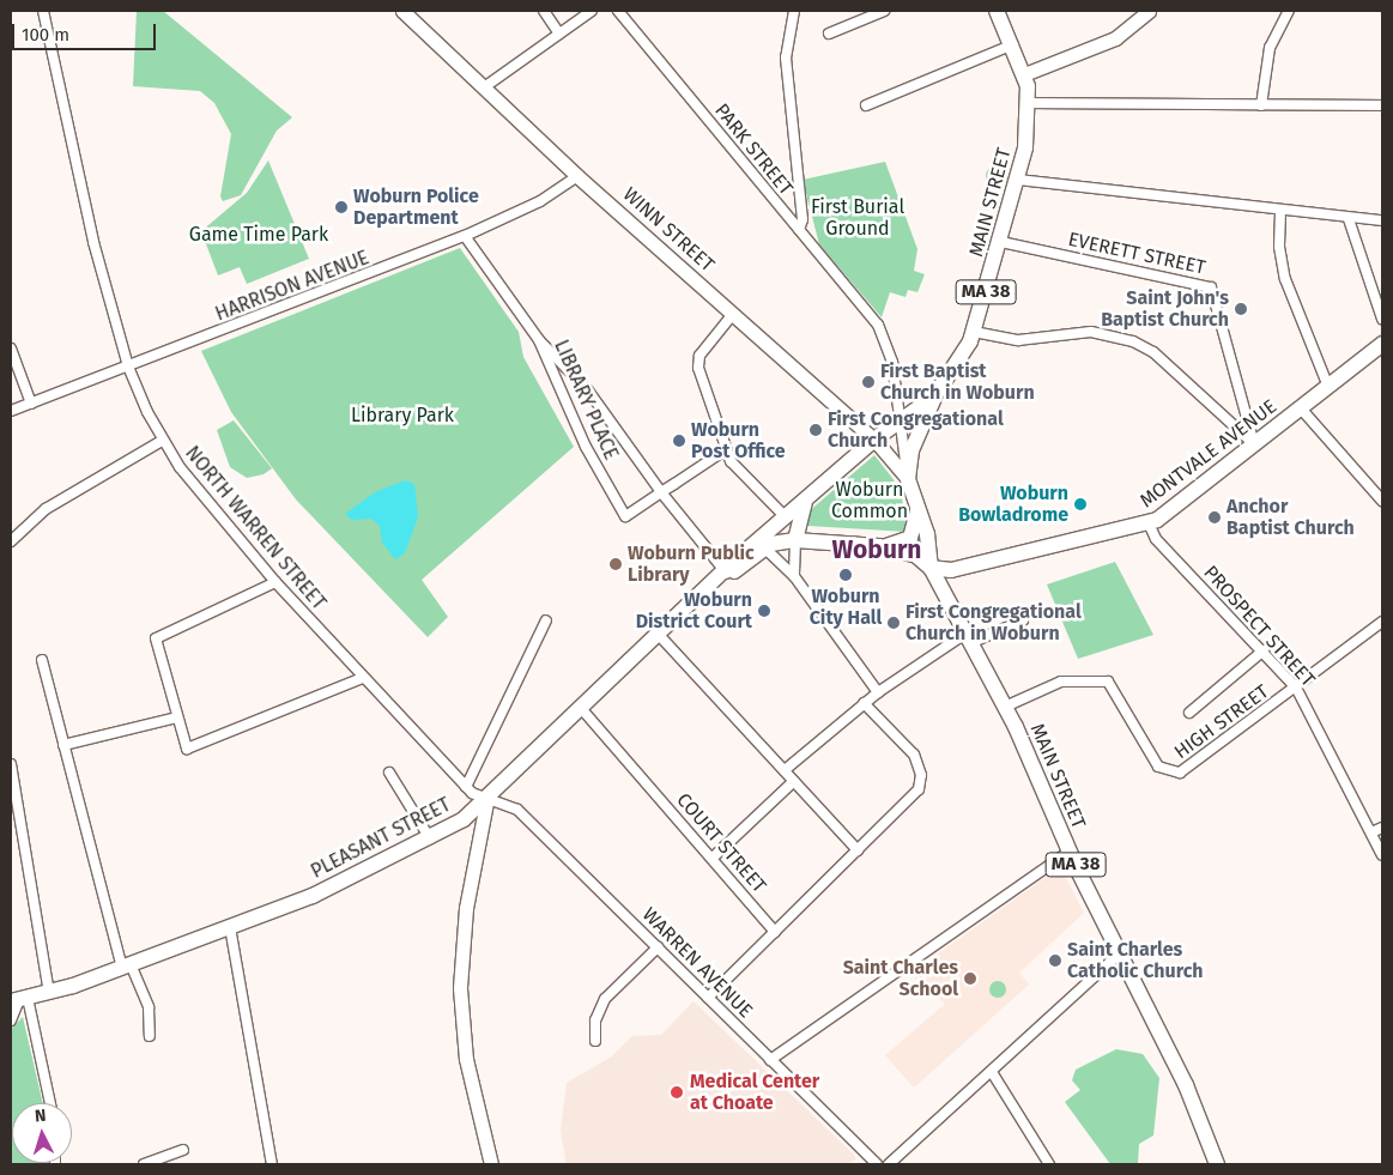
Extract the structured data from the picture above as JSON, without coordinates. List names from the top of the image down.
{
  "streets": {
    "main road": [
      "MAIN STREET",
      "WINN STREET",
      "MA 38",
      "MONTVALE AVENUE",
      "PLEASANT STREET"
    ],
    "street": [
      "PARK STREET",
      "EVERETT STREET",
      "HARRISON AVENUE",
      "LIBRARY PLACE",
      "NORTH WARREN STREET",
      "PROSPECT STREET",
      "HIGH STREET",
      "COURT STREET",
      "WARREN AVENUE"
    ]
  },
  "crossings": [
    ["PARK STREET", "MAIN STREET"],
    ["PARK STREET", "WINN STREET"],
    ["MAIN STREET", "WINN STREET"],
    ["MAIN STREET", "EVERETT STREET"],
    ["MAIN STREET", "MONTVALE AVENUE"],
    ["MAIN STREET", "HIGH STREET"],
    ["MAIN STREET", "PLEASANT STREET"],
    ["WINN STREET", "HARRISON AVENUE"],
    ["WINN STREET", "PLEASANT STREET"],
    ["EVERETT STREET", "MONTVALE AVENUE"],
    ["HARRISON AVENUE", "NORTH WARREN STREET"],
    ["LIBRARY PLACE", "PLEASANT STREET"],
    ["MONTVALE AVENUE", "PROSPECT STREET"],
    ["NORTH WARREN STREET", "PLEASANT STREET"],
    ["NORTH WARREN STREET", "WARREN AVENUE"],
    ["PROSPECT STREET", "HIGH STREET"],
    ["PLEASANT STREET", "COURT STREET"],
    ["PLEASANT STREET", "WARREN AVENUE"]
  ],
  "districts": ["Woburn"],
  "parks": [
    "First Burial Ground",
    "Game Time Park",
    "Library Park",
    "Woburn Common"
  ],
  "places": [
    "Woburn Police Department",
    "Saint John's Baptist Church",
    "First Baptist Church in Woburn",
    "First Congregational Church",
    "Woburn Post Office",
    "Woburn Bowladrome",
    "Anchor Baptist Church",
    "Woburn Public Library",
    "Woburn City Hall",
    "Woburn District Court",
    "First Congregational Church in Woburn",
    "Saint Charles Catholic Church",
    "Saint Charles School",
    "Medical Center at Choate"
  ],
  "scale_bar": "100 m",
  "north": "top"
}
